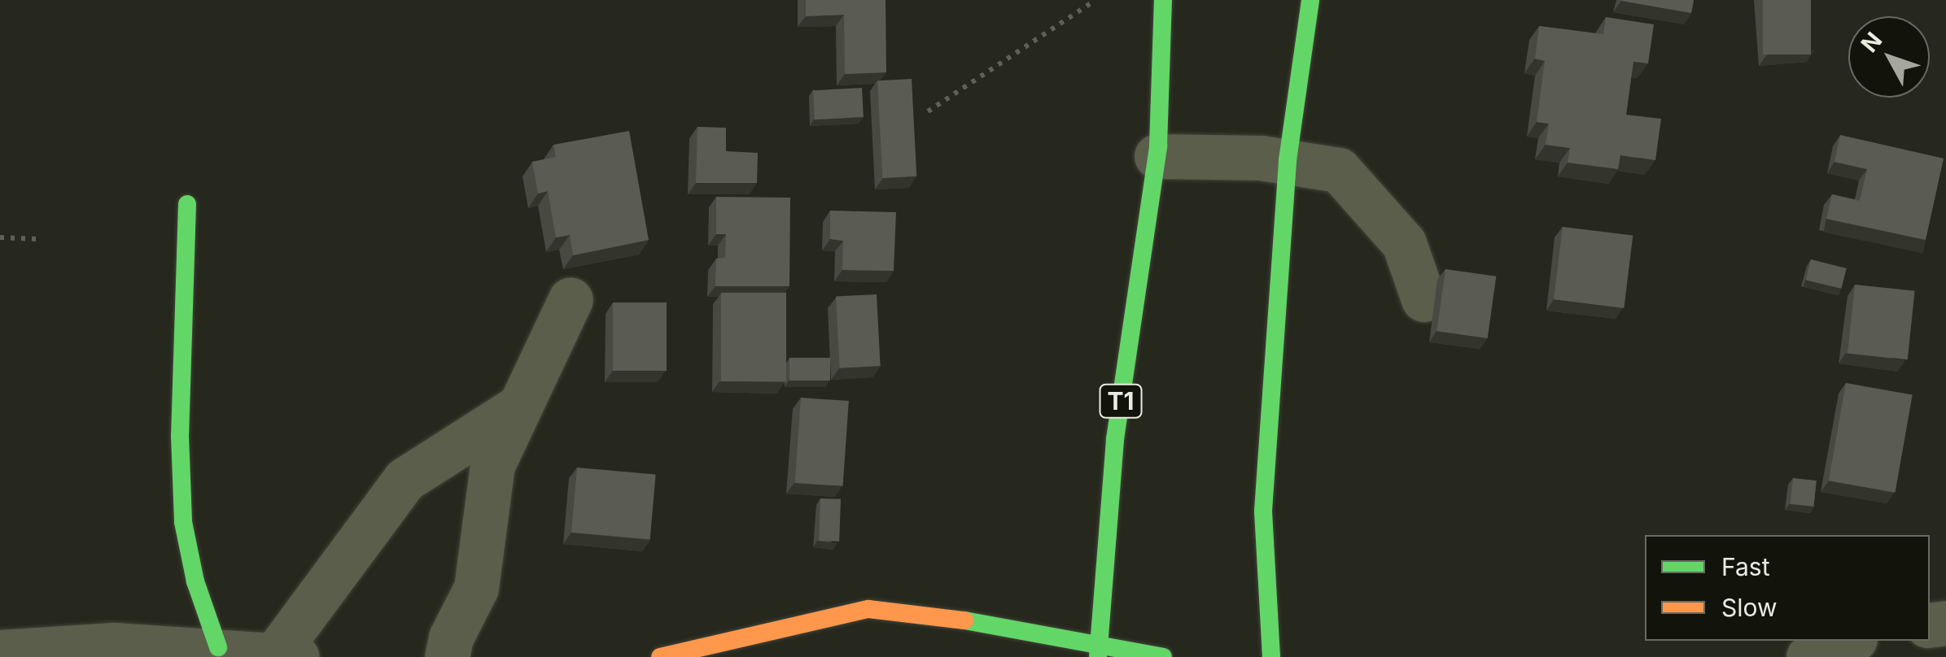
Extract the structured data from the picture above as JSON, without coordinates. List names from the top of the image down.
{
  "streets": {
    "main road": ["T1"]
  },
  "legend": ["Fast", "Slow"],
  "north": "top left"
}
